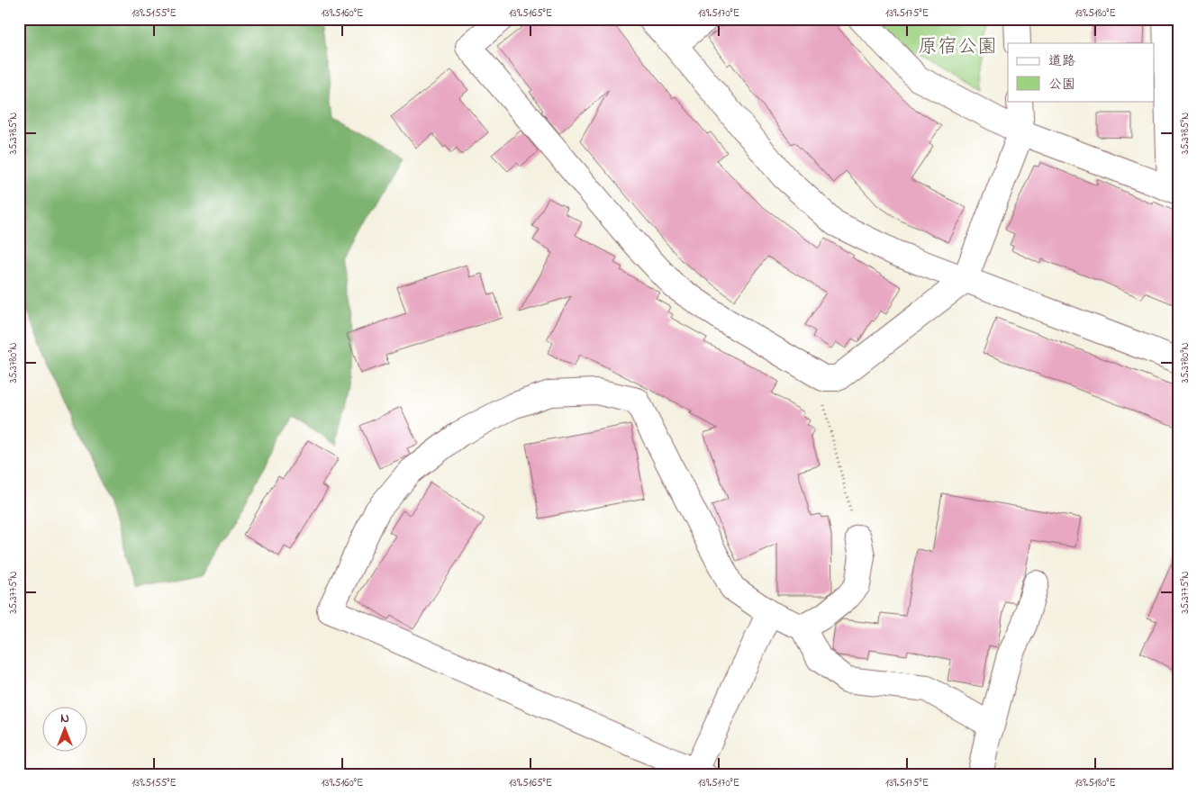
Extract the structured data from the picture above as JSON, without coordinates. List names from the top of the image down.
{
  "parks": ["原宿公園"],
  "legend": ["道路", "公園"],
  "north": "top",
  "coordinates": [
    "139.5155°E",
    "139.5160°E",
    "139.5165°E",
    "139.5170°E",
    "139.5175°E",
    "139.5180°E",
    "35.3785°N",
    "35.3780°N",
    "35.3775°N"
  ]
}
